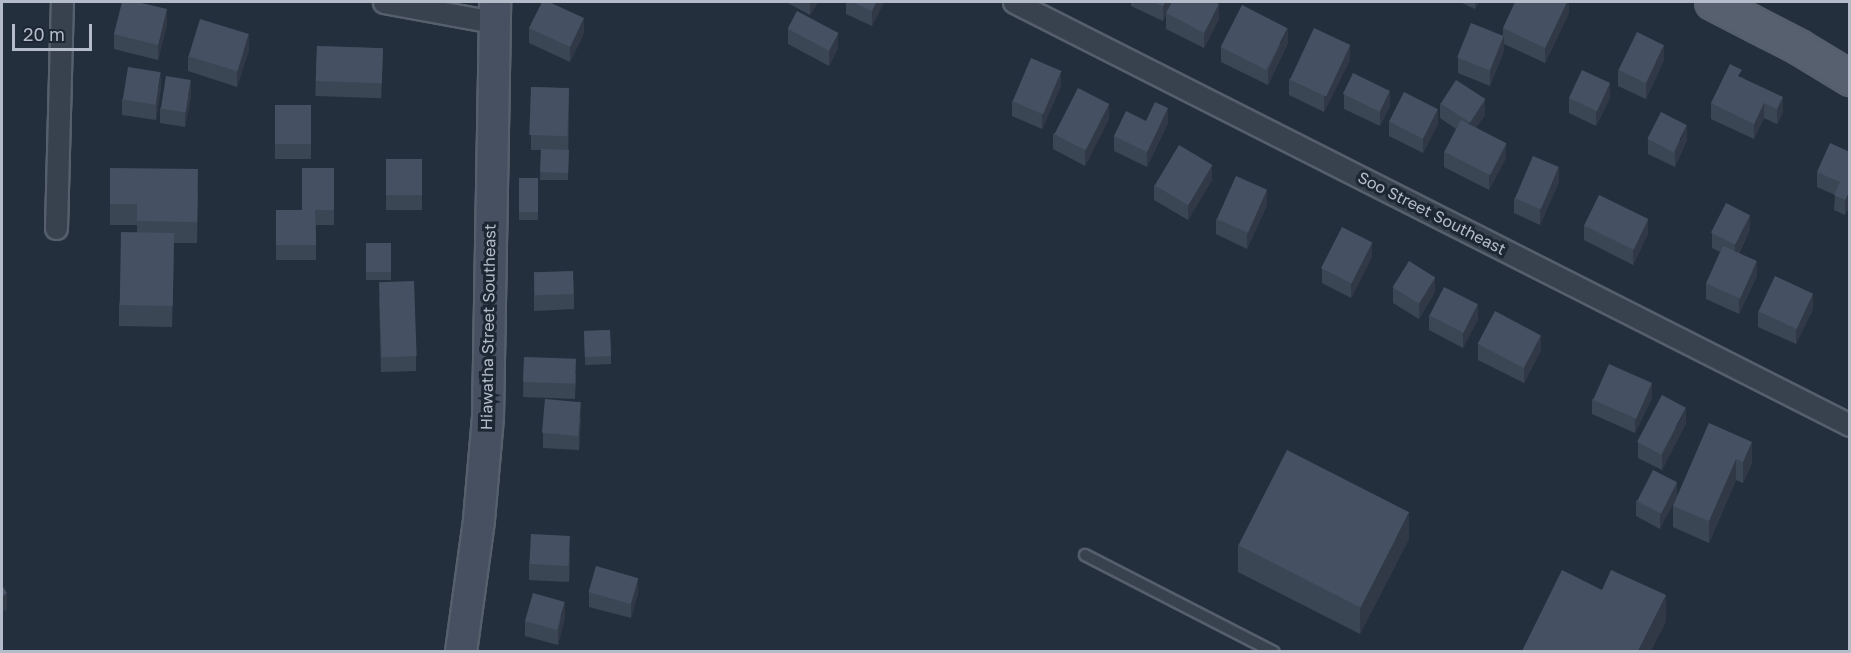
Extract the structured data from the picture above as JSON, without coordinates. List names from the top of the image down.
{
  "streets": {
    "street": ["Soo Street Southeast", "Hiawatha Street Southeast"]
  },
  "scale_bar": "20 m"
}
